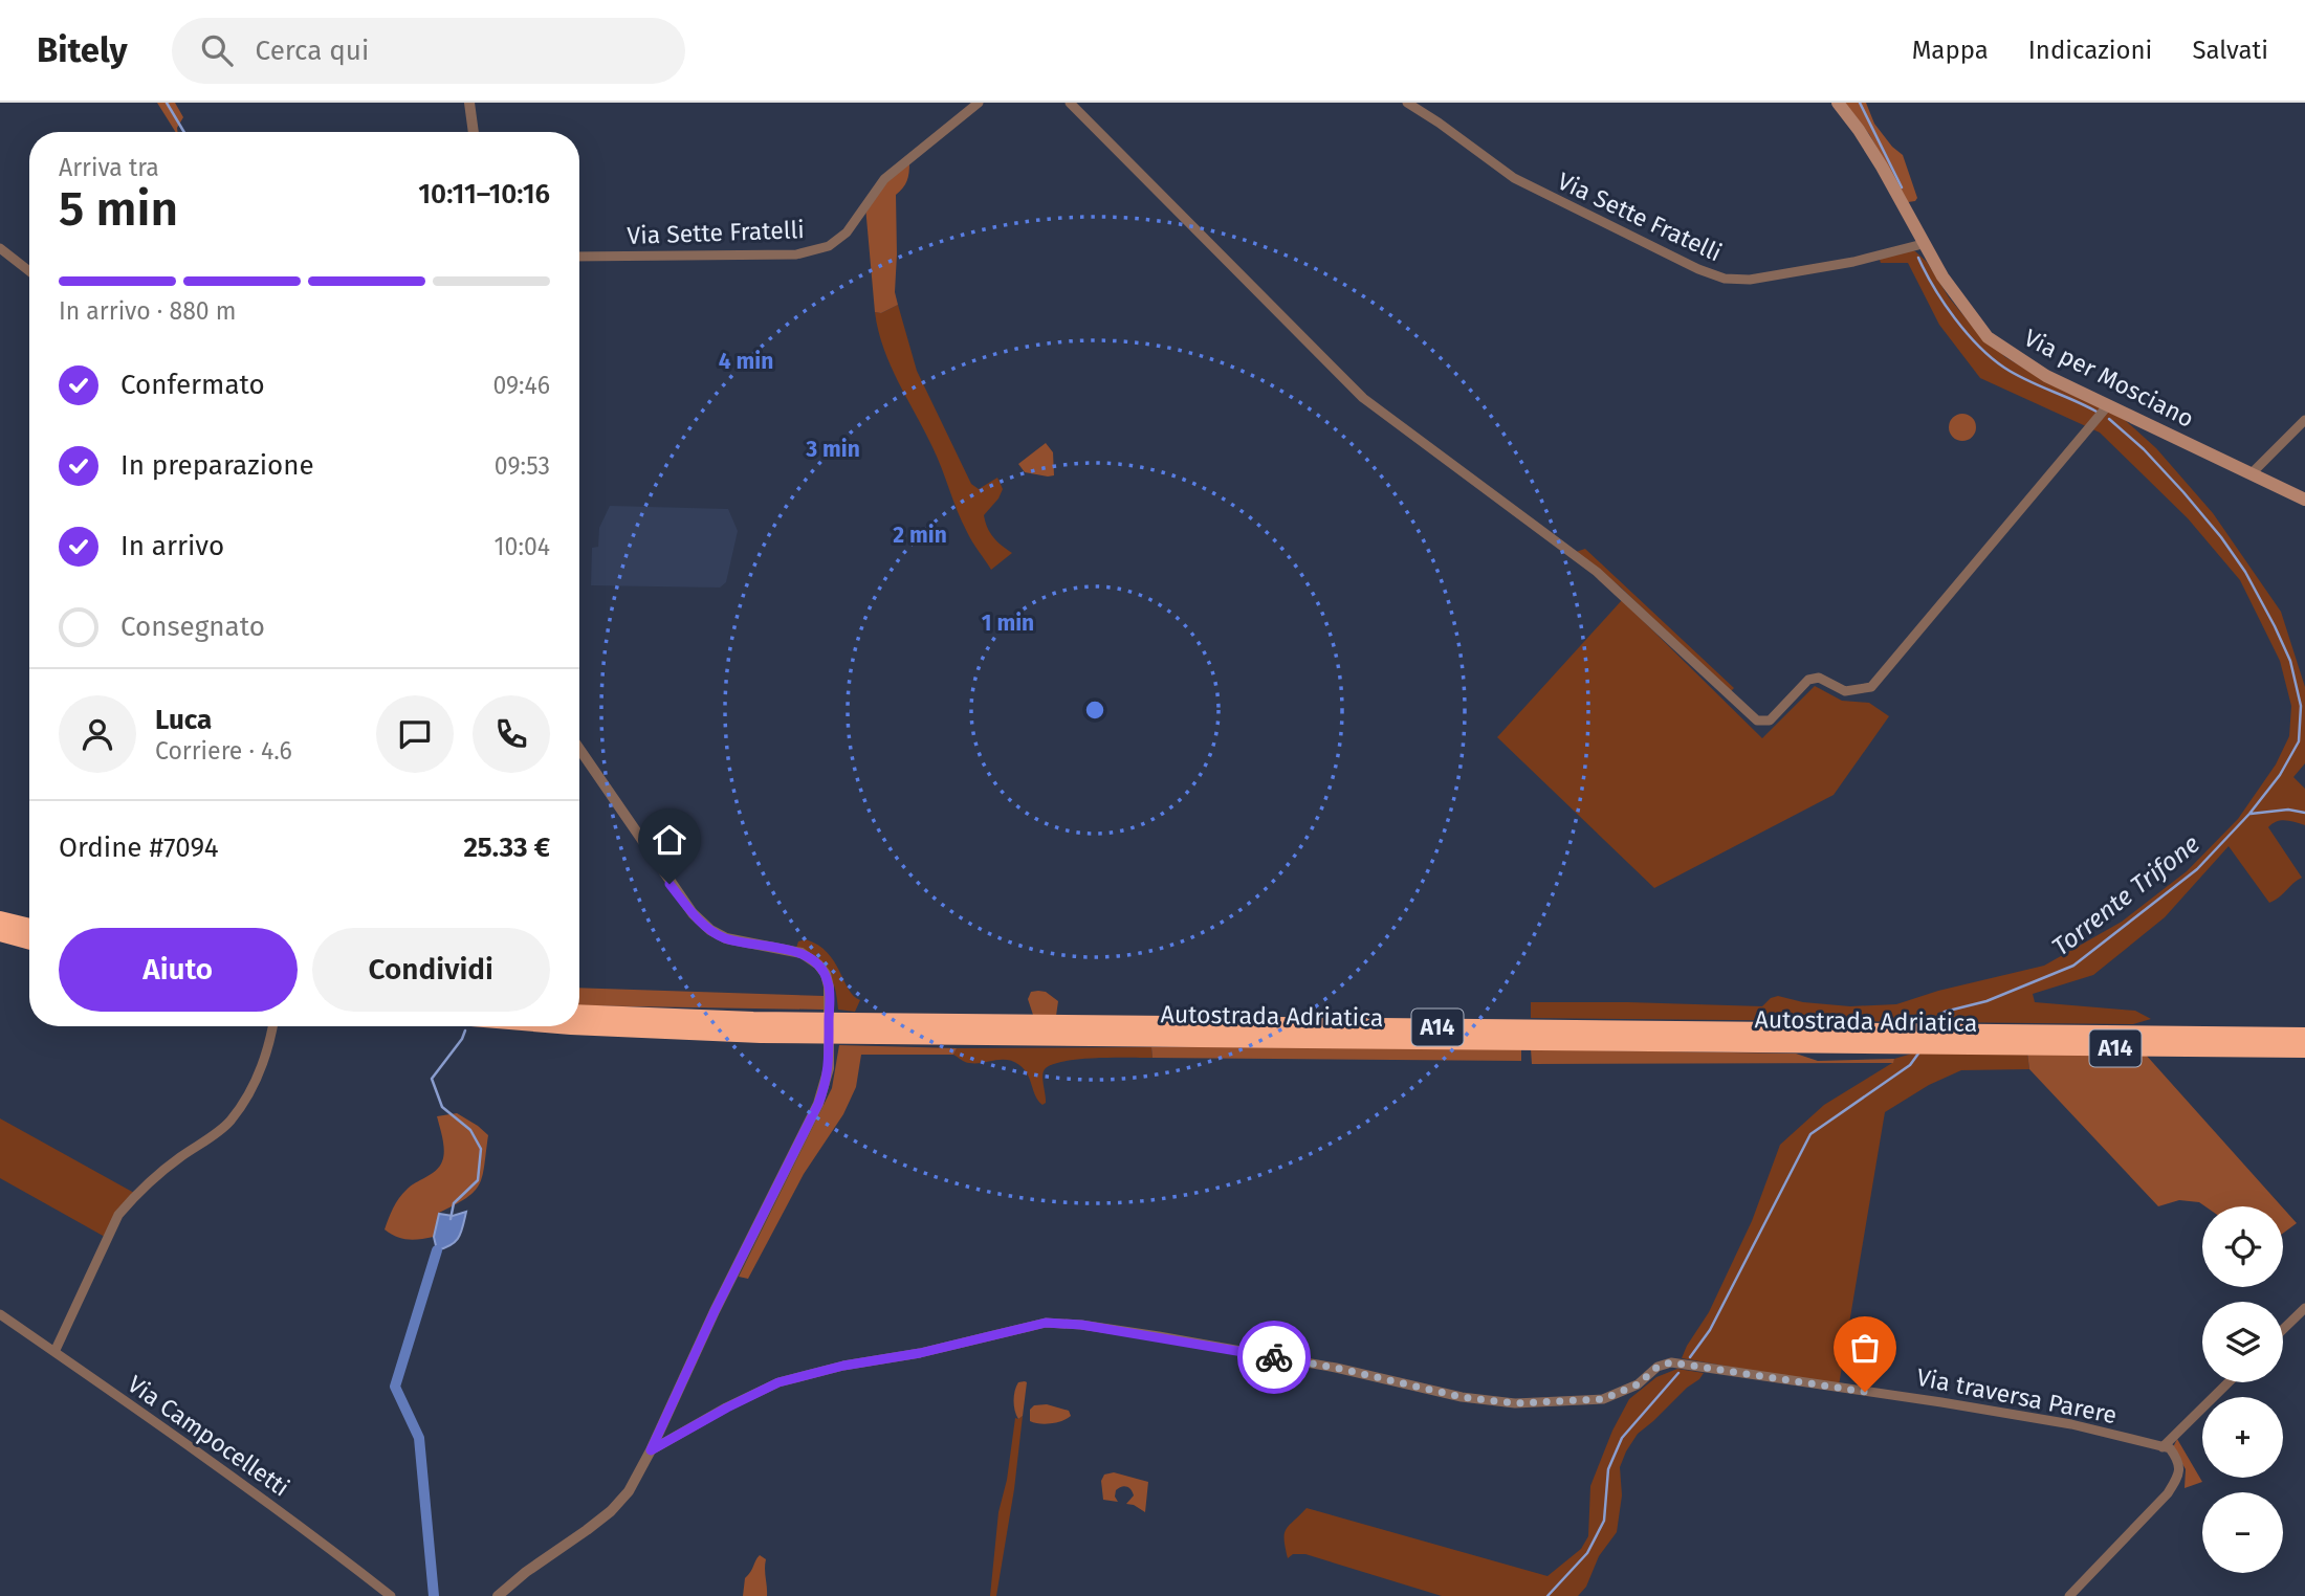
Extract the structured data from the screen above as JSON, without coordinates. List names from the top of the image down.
{
  "streets": {
    "highway": ["Autostrada Adriatica", "A14"],
    "main road": ["Via per Mosciano"],
    "street": ["Via Sette Fratelli", "Via traversa Parere", "Via Campocelletti"]
  },
  "crossings": [
    ["Via Sette Fratelli", "Via per Mosciano"]
  ],
  "water": ["Torrente Trifone"],
  "page": {
    "header": "Bitely",
    "search": "Cerca qui",
    "nav": ["Mappa", "Indicazioni", "Salvati"],
    "heading": ["5 min", "Arriva tra", "10:11–10:16"],
    "panel": [
      "Luca",
      "Corriere · 4.6",
      "Ordine #7094",
      "25.33 €"
    ],
    "bar": "In arrivo · 880 m",
    "list": [
      ["Confermato", "09:46"],
      ["In preparazione", "09:53"],
      ["In arrivo", "10:04"],
      "Consegnato"
    ],
    "buttons": ["Aiuto", "Condividi"],
    "map_buttons": ["+", "−"]
  },
  "rings": [
    "4 min",
    "3 min",
    "2 min",
    "1 min"
  ]
}
